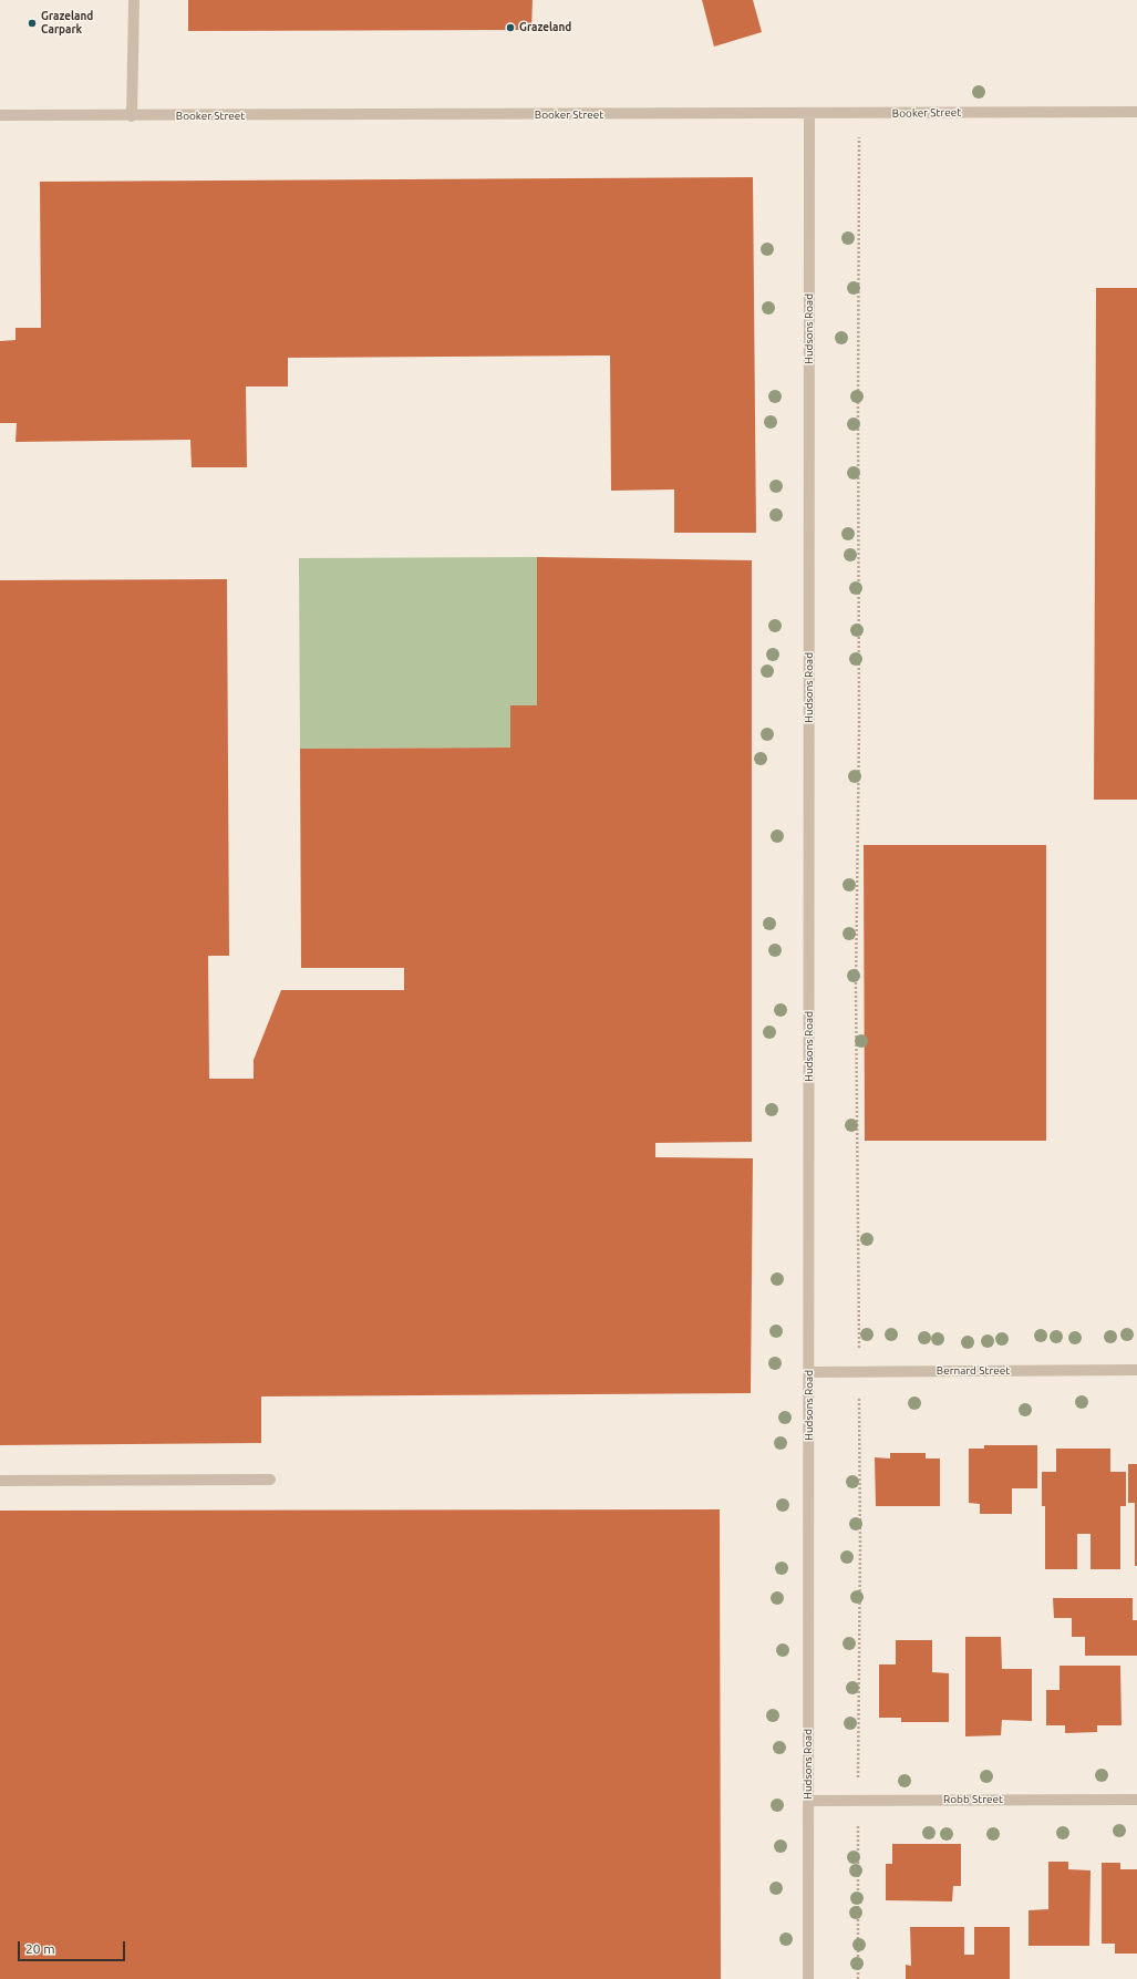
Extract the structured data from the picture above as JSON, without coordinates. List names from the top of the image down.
{
  "streets": {
    "street": [
      "Booker Street",
      "Hudsons Road",
      "Bernard Street",
      "Robb Street"
    ]
  },
  "crossings": [
    ["Booker Street", "Hudsons Road"],
    ["Hudsons Road", "Bernard Street"],
    ["Hudsons Road", "Robb Street"]
  ],
  "places": ["Grazeland Carpark", "Grazeland"],
  "scale_bar": "20 m"
}
